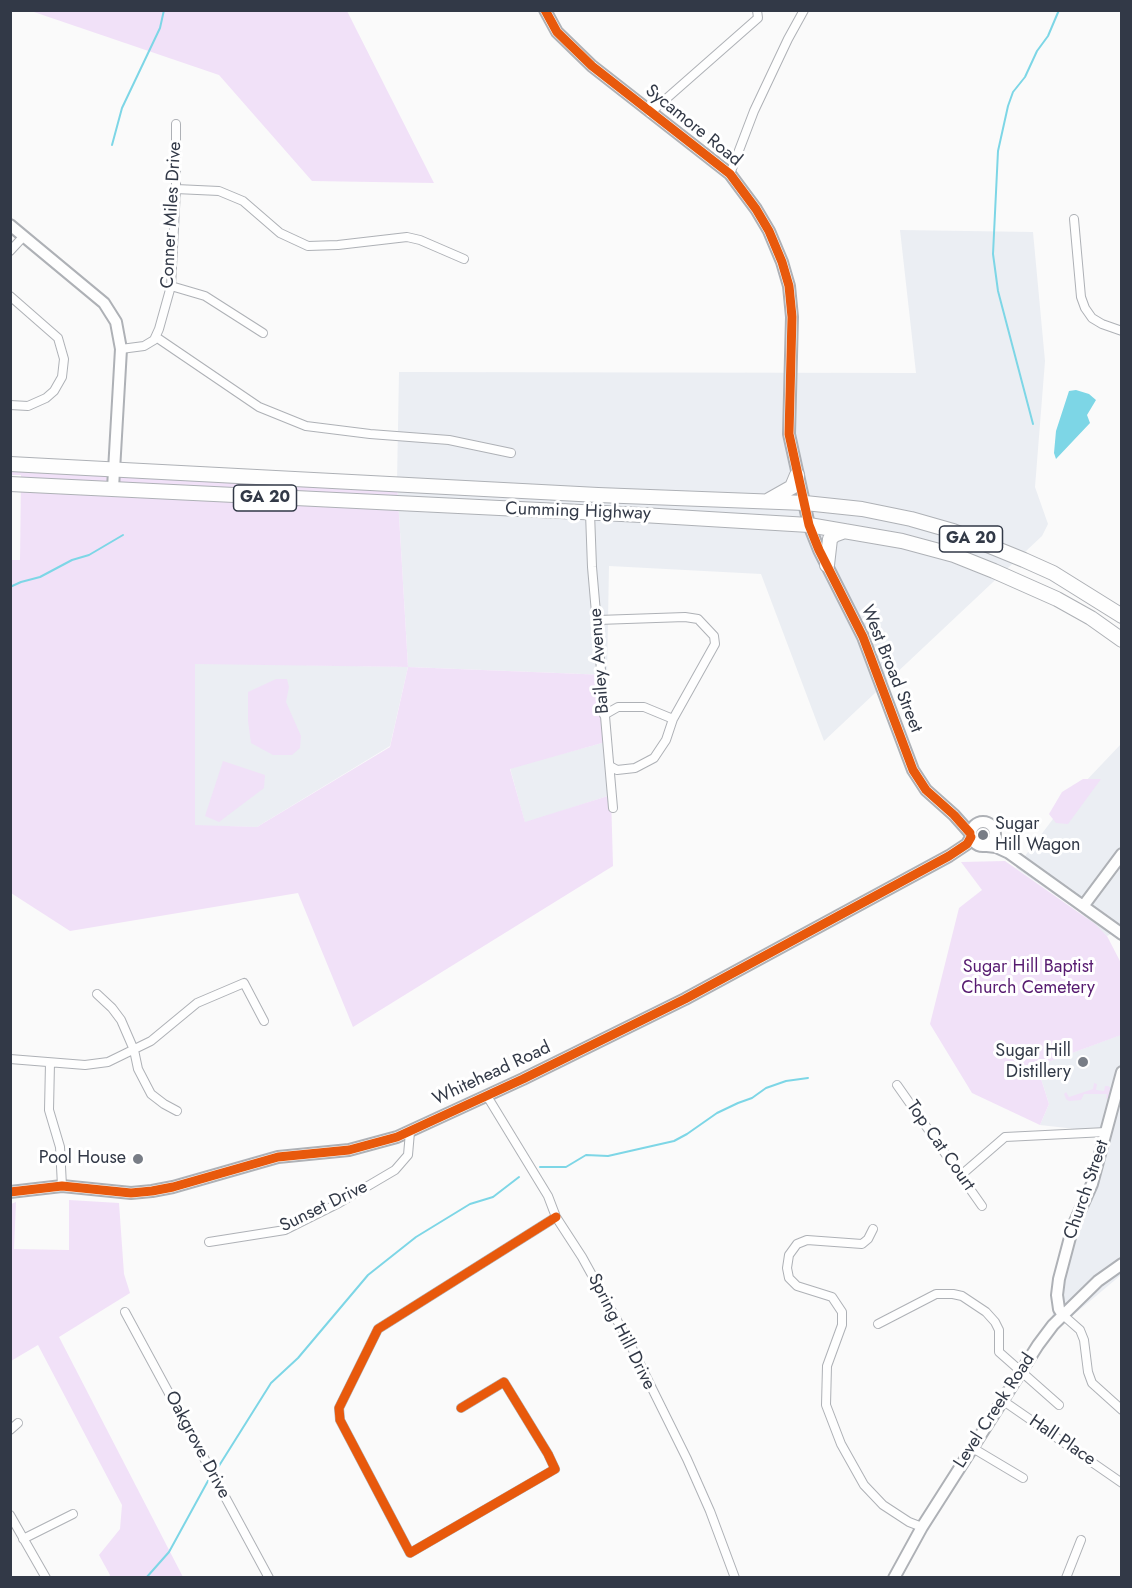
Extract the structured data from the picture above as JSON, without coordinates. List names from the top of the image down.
{
  "streets": {
    "highway": ["GA 20", "Cumming Highway"],
    "street": [
      "Sycamore Road",
      "Conner Miles Drive",
      "Bailey Avenue",
      "West Broad Street",
      "Whitehead Road",
      "Top Cat Court",
      "Church Street",
      "Sunset Drive",
      "Spring Hill Drive",
      "Level Creek Road",
      "Hall Place",
      "Oakgrove Drive"
    ]
  },
  "crossings": [
    ["Sycamore Road", "Cumming Highway"],
    ["Sycamore Road", "West Broad Street"],
    ["Cumming Highway", "Bailey Avenue"],
    ["Cumming Highway", "West Broad Street"],
    ["West Broad Street", "Whitehead Road"],
    ["Whitehead Road", "Sunset Drive"],
    ["Whitehead Road", "Spring Hill Drive"],
    ["Church Street", "Level Creek Road"],
    ["Level Creek Road", "Hall Place"]
  ],
  "parks": ["Sugar Hill Baptist Church Cemetery"],
  "places": ["Sugar Hill Wagon", "Sugar Hill Distillery", "Pool House"]
}
